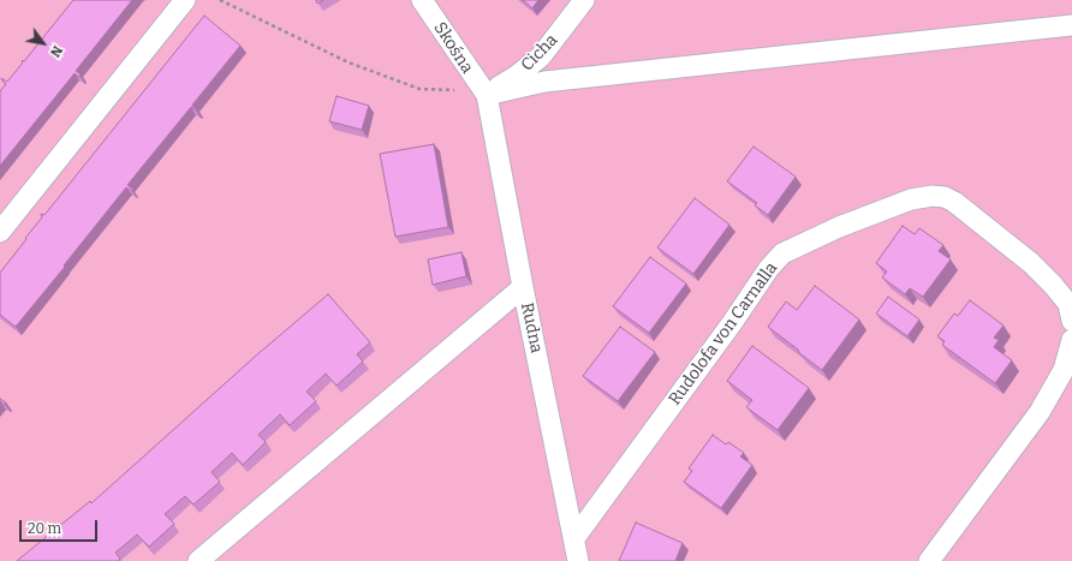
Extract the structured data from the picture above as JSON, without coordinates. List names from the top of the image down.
{
  "streets": {
    "street": [
      "Skośna",
      "Cicha",
      "Rudna",
      "Rudolofa von Carnalla"
    ]
  },
  "crossings": [
    ["Skośna", "Cicha"],
    ["Skośna", "Rudna"],
    ["Cicha", "Rudna"],
    ["Rudna", "Rudolofa von Carnalla"]
  ],
  "scale_bar": "20 m",
  "north": "bottom right"
}
